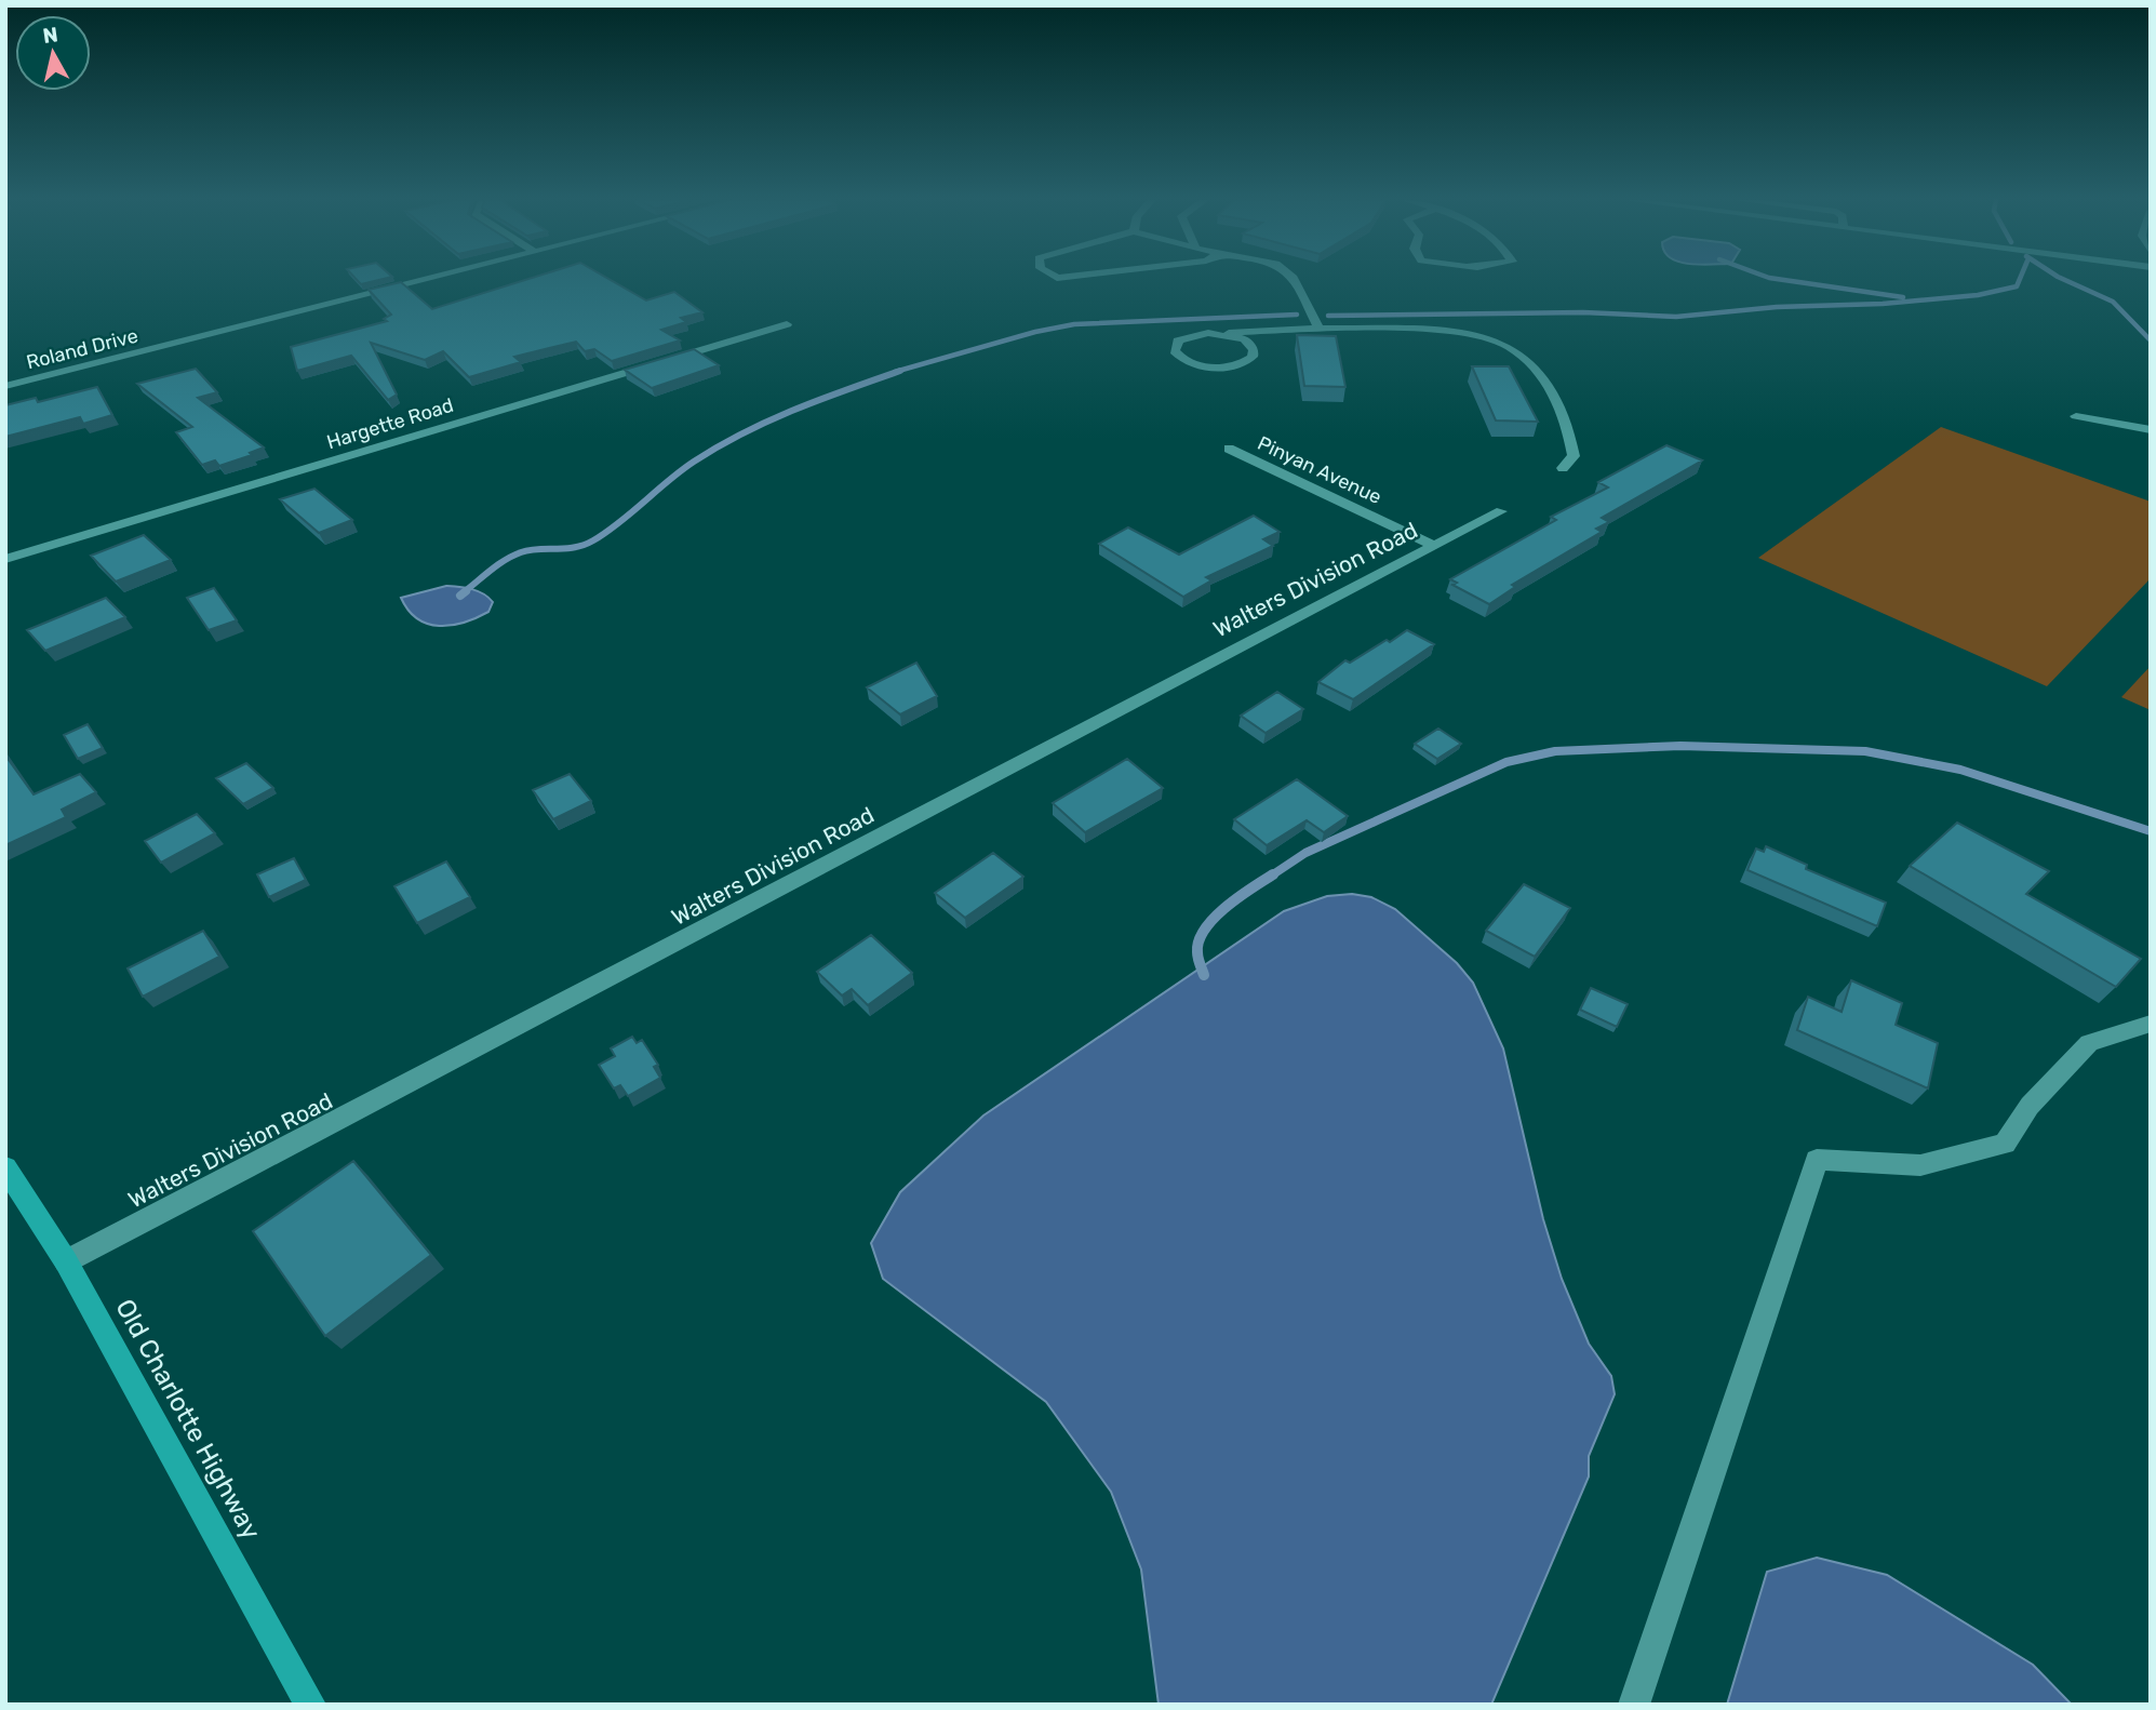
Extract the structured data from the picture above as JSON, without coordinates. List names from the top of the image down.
{
  "streets": {
    "main road": ["Old Charlotte Highway"],
    "street": [
      "Roland Drive",
      "Hargette Road",
      "Pinyan Avenue",
      "Walters Division Road"
    ]
  },
  "crossings": [
    ["Pinyan Avenue", "Walters Division Road"],
    ["Walters Division Road", "Old Charlotte Highway"]
  ],
  "north": "top"
}
